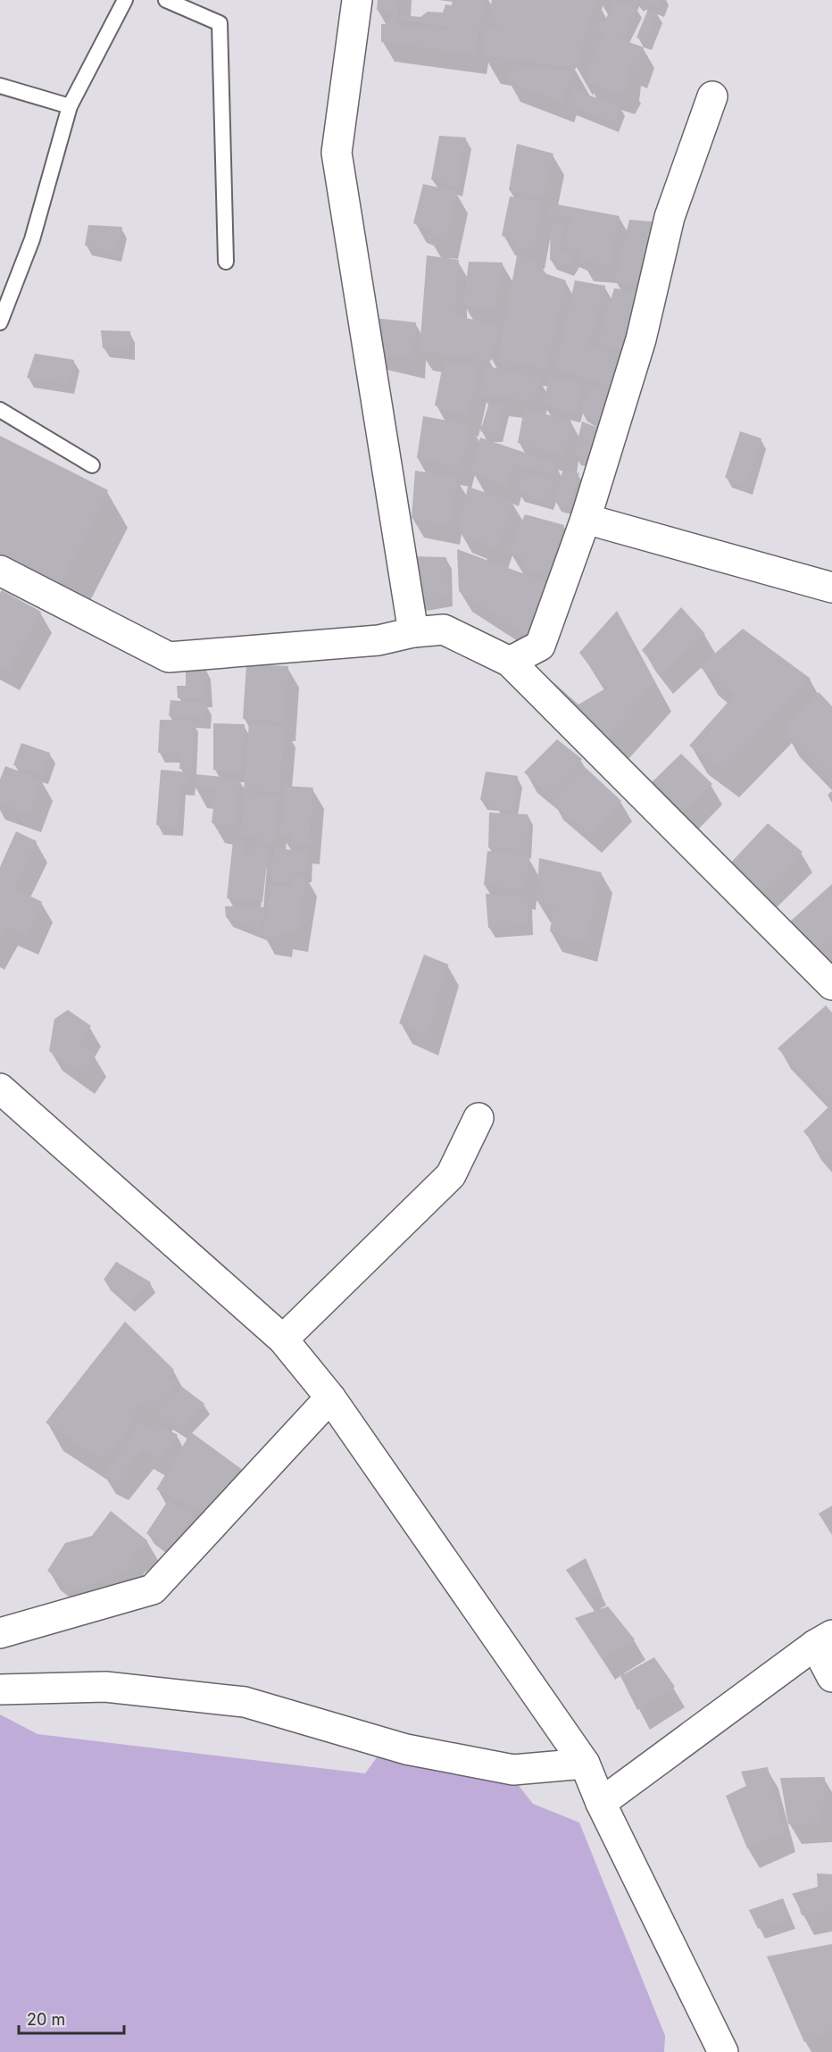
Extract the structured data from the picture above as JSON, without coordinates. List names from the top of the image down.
{
  "scale_bar": "20 m"
}
